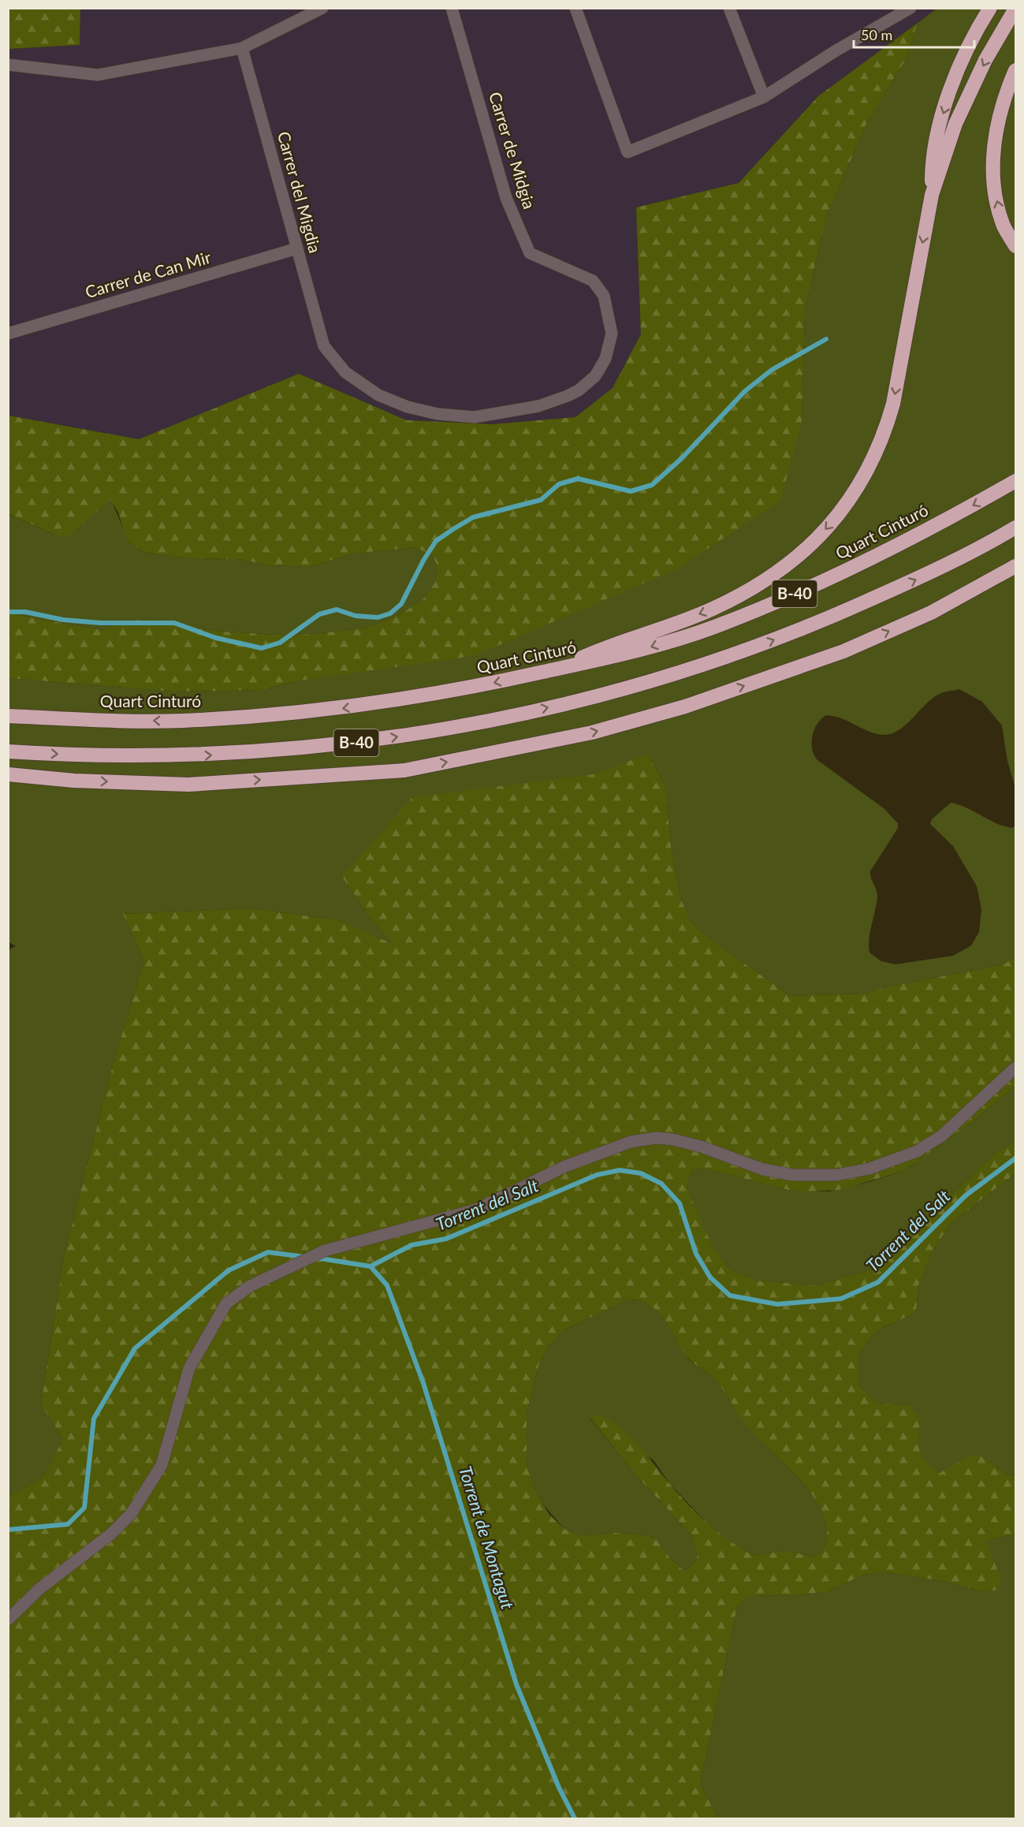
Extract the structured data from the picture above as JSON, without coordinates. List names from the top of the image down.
{
  "streets": {
    "highway": ["Quart Cinturó", "B-40"],
    "street": ["Carrer de Midgia", "Carrer del Migdia", "Carrer de Can Mir"]
  },
  "crossings": [
    ["Carrer de Midgia", "Carrer del Migdia"],
    ["Carrer del Migdia", "Carrer de Can Mir"]
  ],
  "water": ["Torrent del Salt", "Torrent de Montagut"],
  "scale_bar": "50 m"
}
